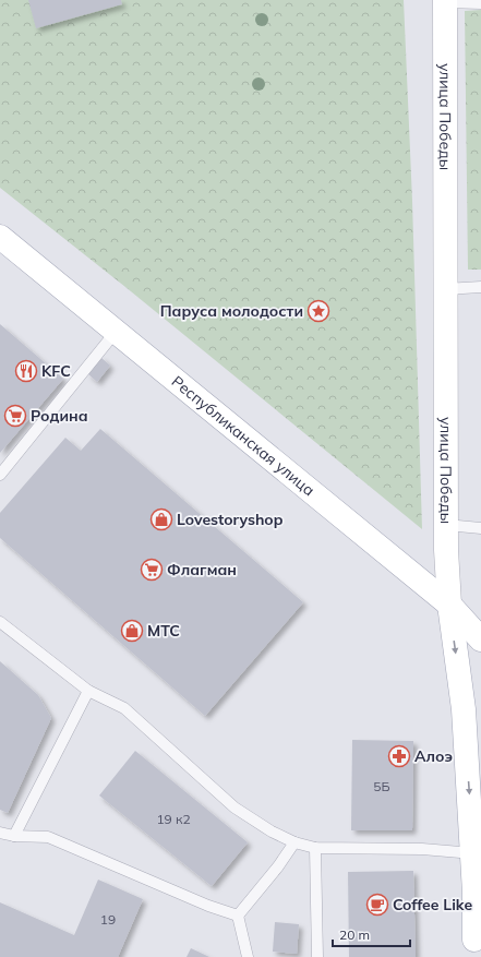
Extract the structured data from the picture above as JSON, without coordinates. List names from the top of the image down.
{
  "streets": {
    "main road": ["улица Победы", "Республиканская улица"]
  },
  "crossings": [
    ["улица Победы", "Республиканская улица"]
  ],
  "places": {
    "place": ["Паруса молодости"],
    "restaurant": ["KFC"],
    "supermarket": ["Родина", "Флагман"],
    "shop": ["Lovestoryshop", "МТС"],
    "pharmacy": ["Алоэ"],
    "cafe": ["Coffee Like"]
  },
  "house_numbers": ["5Б", "19 к2", "19"],
  "scale_bar": "20 m"
}
